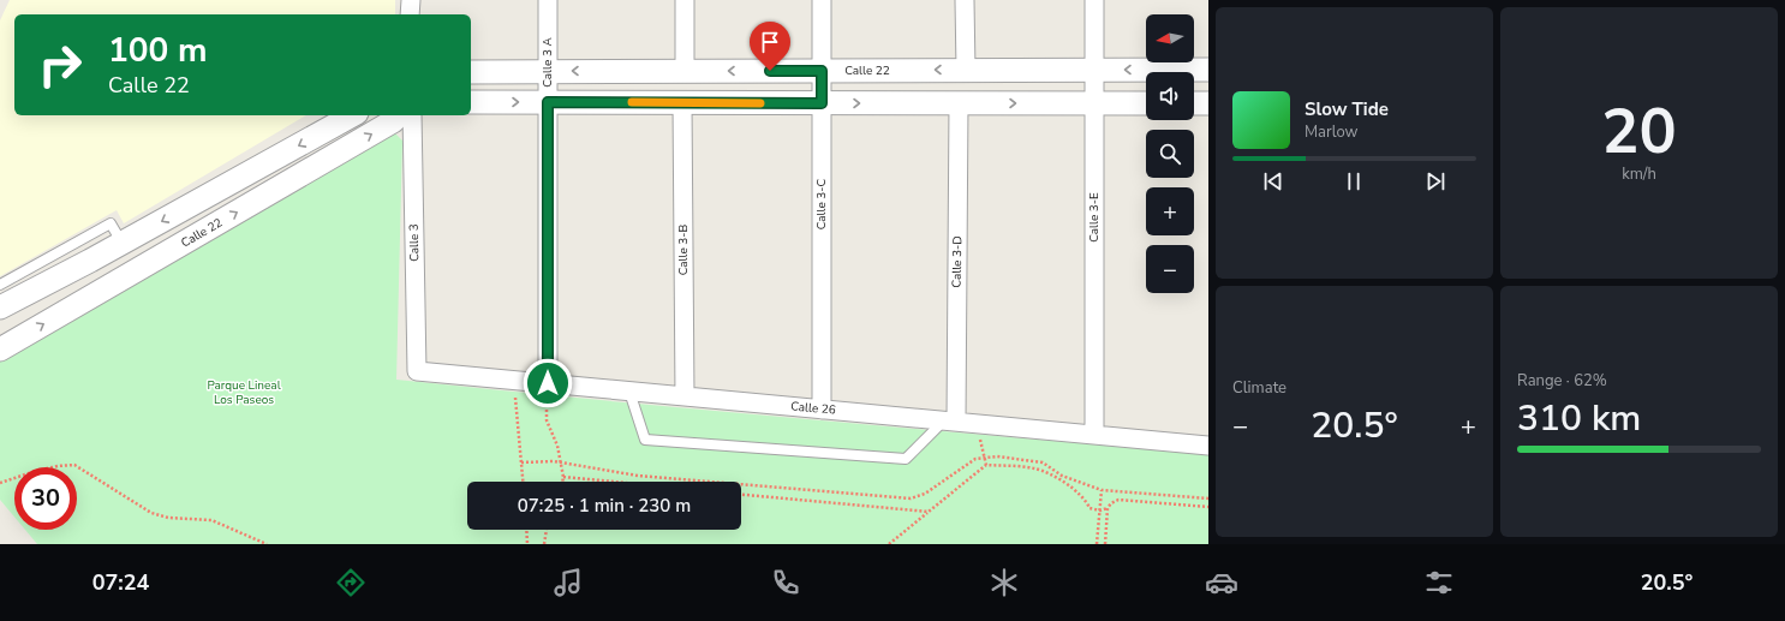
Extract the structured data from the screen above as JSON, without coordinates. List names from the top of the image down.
{
  "streets": {
    "street": [
      "Calle 3 A",
      "Calle 22",
      "Calle 3-C",
      "Calle 3-E",
      "Calle 3",
      "Calle 3-B",
      "Calle 3-D",
      "Calle 26"
    ]
  },
  "crossings": [
    ["Calle 3 A", "Calle 22"],
    ["Calle 3 A", "Calle 26"],
    ["Calle 22", "Calle 3-C"],
    ["Calle 22", "Calle 3-E"],
    ["Calle 3-C", "Calle 26"],
    ["Calle 3-E", "Calle 26"],
    ["Calle 3", "Calle 26"],
    ["Calle 3-B", "Calle 26"],
    ["Calle 3-D", "Calle 26"]
  ],
  "parks": ["Parque Lineal Los Paseos"],
  "north": "left",
  "page": {
    "tile": [
      ["20", "km/h"],
      "Climate",
      ["Range · 62%", "310 km"]
    ],
    "map_buttons": ["+", "−"],
    "turn": ["100 m", "Calle 22"],
    "song": ["Slow Tide", "Marlow"],
    "heat": ["−", "20.5°", "+"],
    "limit": "30",
    "trip": "07:25 · 1 min · 230 m",
    "tabs": ["07:24", "20.5°"]
  }
}
